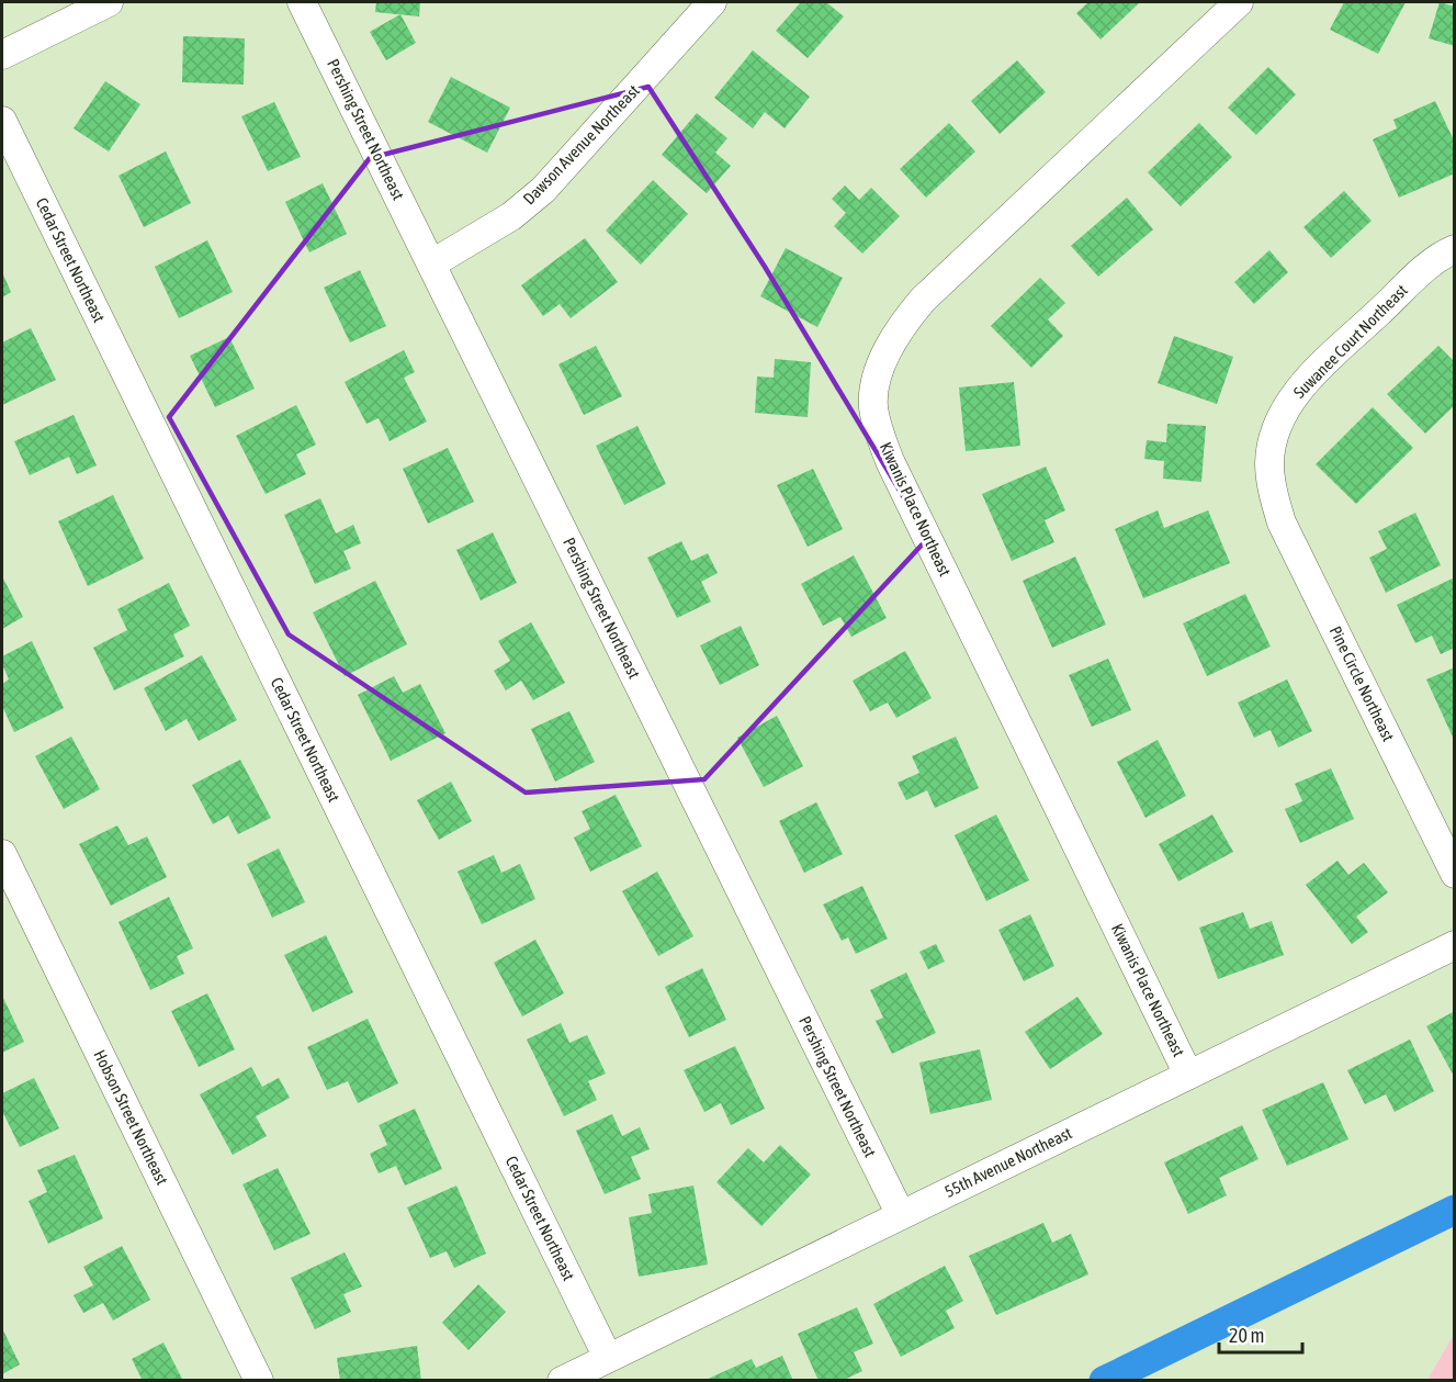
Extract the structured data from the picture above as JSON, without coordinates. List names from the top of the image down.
{
  "streets": {
    "street": [
      "Pershing Street Northeast",
      "Dawson Avenue Northeast",
      "Cedar Street Northeast",
      "Suwanee Court Northeast",
      "Kiwanis Place Northeast",
      "Pine Circle Northeast",
      "Hobson Street Northeast",
      "55th Avenue Northeast"
    ]
  },
  "crossings": [
    ["Pershing Street Northeast", "Dawson Avenue Northeast"],
    ["Pershing Street Northeast", "55th Avenue Northeast"],
    ["Cedar Street Northeast", "55th Avenue Northeast"],
    ["Suwanee Court Northeast", "Pine Circle Northeast"],
    ["Kiwanis Place Northeast", "55th Avenue Northeast"]
  ],
  "scale_bar": "20 m"
}
